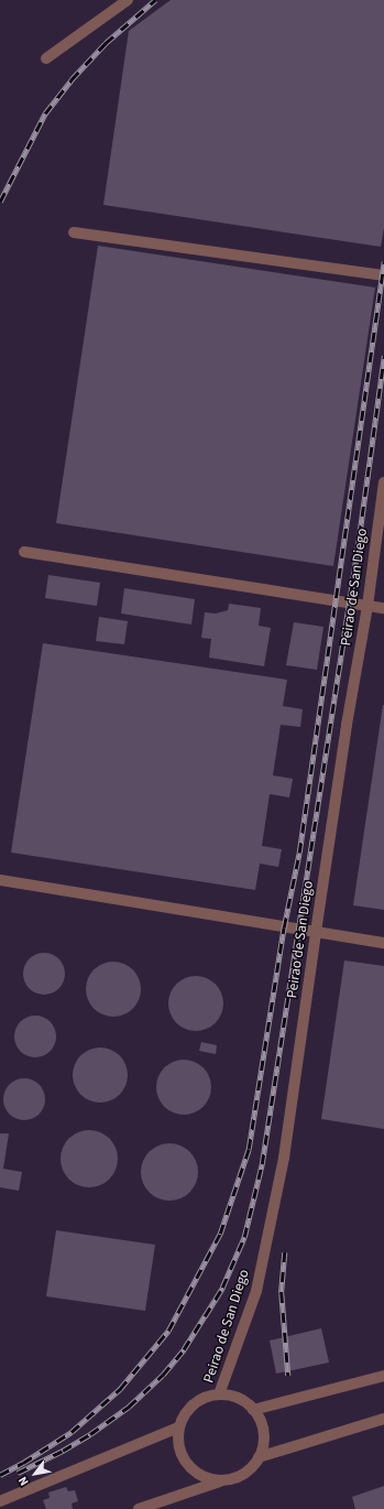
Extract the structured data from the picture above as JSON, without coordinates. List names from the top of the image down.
{
  "streets": {
    "lane": ["Peirao de San Diego"]
  },
  "north": "bottom left"
}
